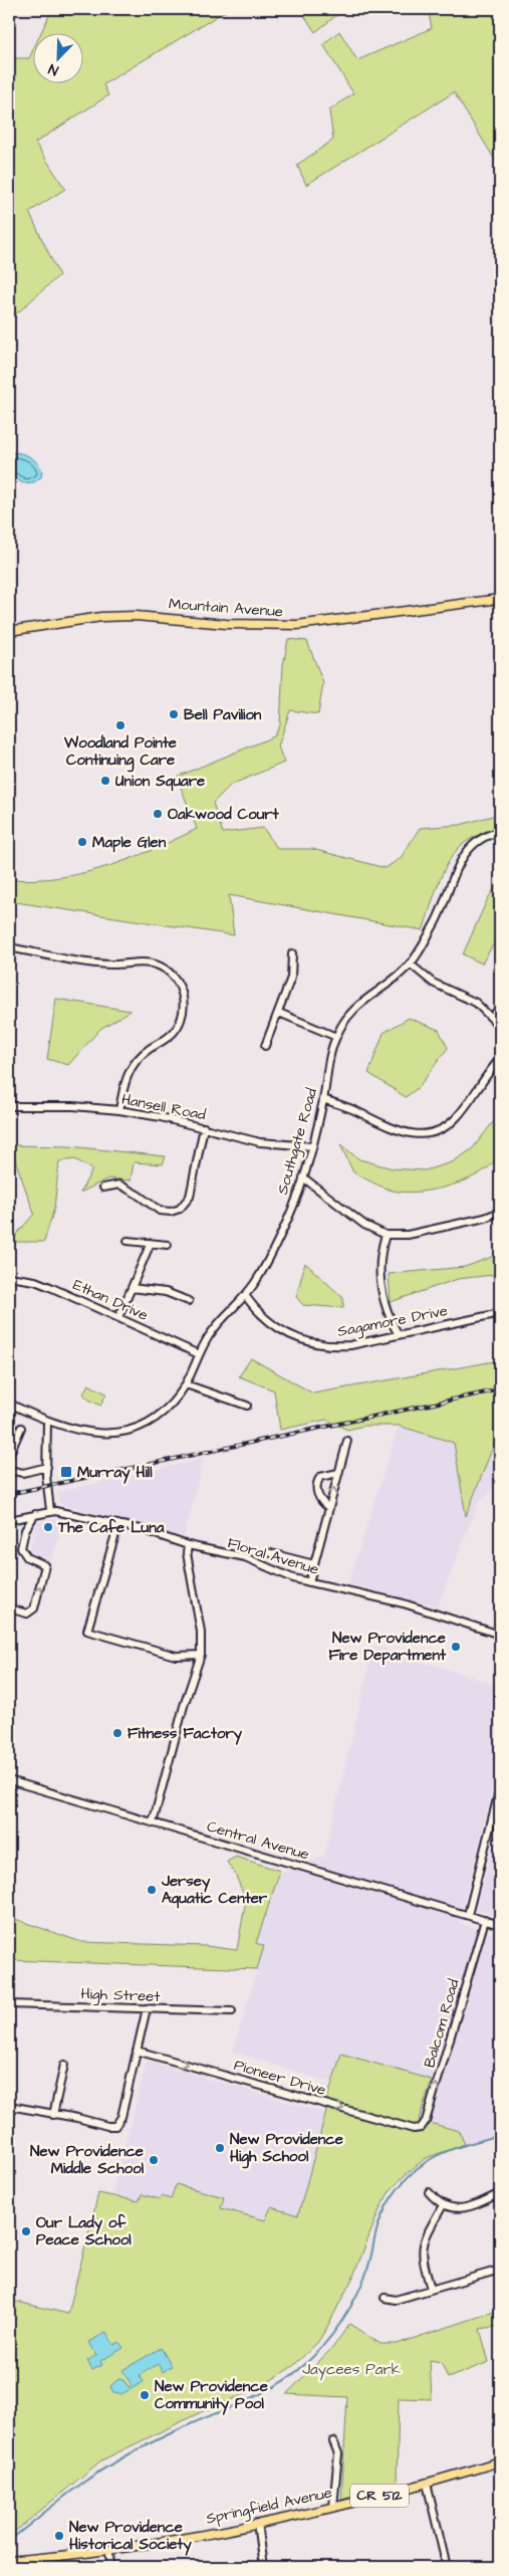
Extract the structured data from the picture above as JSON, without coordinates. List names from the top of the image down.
{
  "streets": {
    "main road": ["Mountain Avenue", "CR 512", "Springfield Avenue"],
    "street": [
      "Hansell Road",
      "Southgate Road",
      "Ethan Drive",
      "Sagamore Drive",
      "Floral Avenue",
      "Central Avenue",
      "High Street",
      "Balcom Road",
      "Pioneer Drive"
    ]
  },
  "crossings": [
    ["Hansell Road", "Southgate Road"],
    ["Southgate Road", "Ethan Drive"],
    ["Southgate Road", "Sagamore Drive"],
    ["Central Avenue", "Balcom Road"],
    ["Balcom Road", "Pioneer Drive"]
  ],
  "one_way": ["Balcom Road", "Pioneer Drive"],
  "parks": ["Jaycees Park"],
  "places": {
    "other": [
      "Bell Pavilion",
      "Woodland Pointe Continuing Care",
      "Union Square",
      "Oakwood Court",
      "Maple Glen",
      "The Cafe Luna",
      "New Providence Fire Department",
      "Fitness Factory",
      "Jersey Aquatic Center",
      "New Providence High School",
      "New Providence Middle School",
      "Our Lady of Peace School",
      "New Providence Community Pool",
      "New Providence Historical Society"
    ],
    "transit": ["Murray Hill"]
  },
  "north": "bottom left"
}
